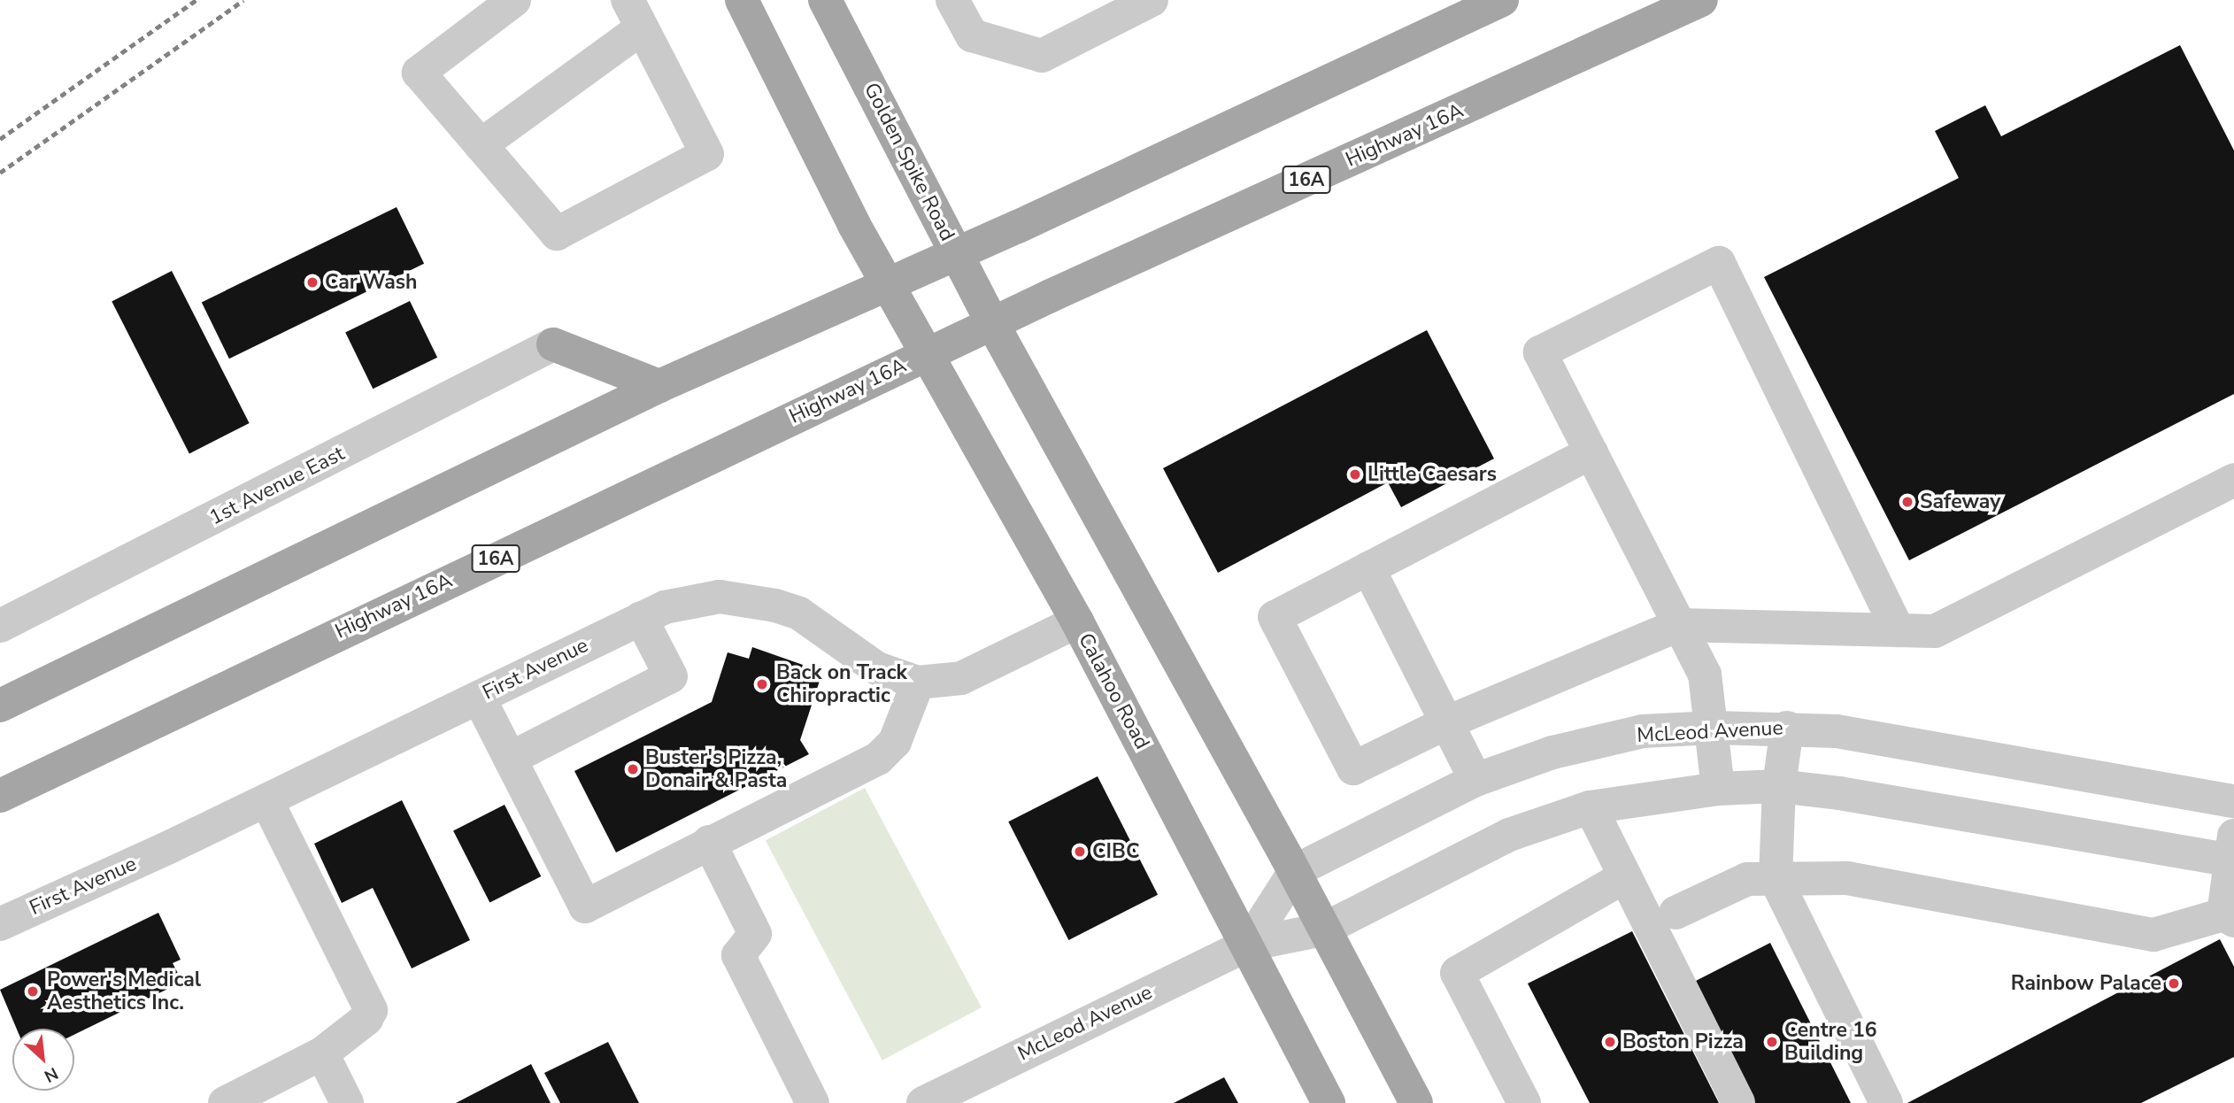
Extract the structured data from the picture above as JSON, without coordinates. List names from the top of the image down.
{
  "streets": {
    "main road": [
      "Highway 16A",
      "Golden Spike Road",
      "16A",
      "Calahoo Road"
    ],
    "street": ["1st Avenue East", "First Avenue", "McLeod Avenue"]
  },
  "crossings": [
    ["Highway 16A", "Golden Spike Road"],
    ["Highway 16A", "Calahoo Road"],
    ["First Avenue", "Calahoo Road"],
    ["Calahoo Road", "McLeod Avenue"]
  ],
  "places": [
    "Car Wash",
    "Little Caesars",
    "Safeway",
    "Back on Track Chiropractic",
    "Buster's Pizza, Donair & Pasta",
    "CIBC",
    "Rainbow Palace",
    "Power's Medical Aesthetics Inc.",
    "Boston Pizza",
    "Centre 16 Building"
  ],
  "north": "bottom right"
}
